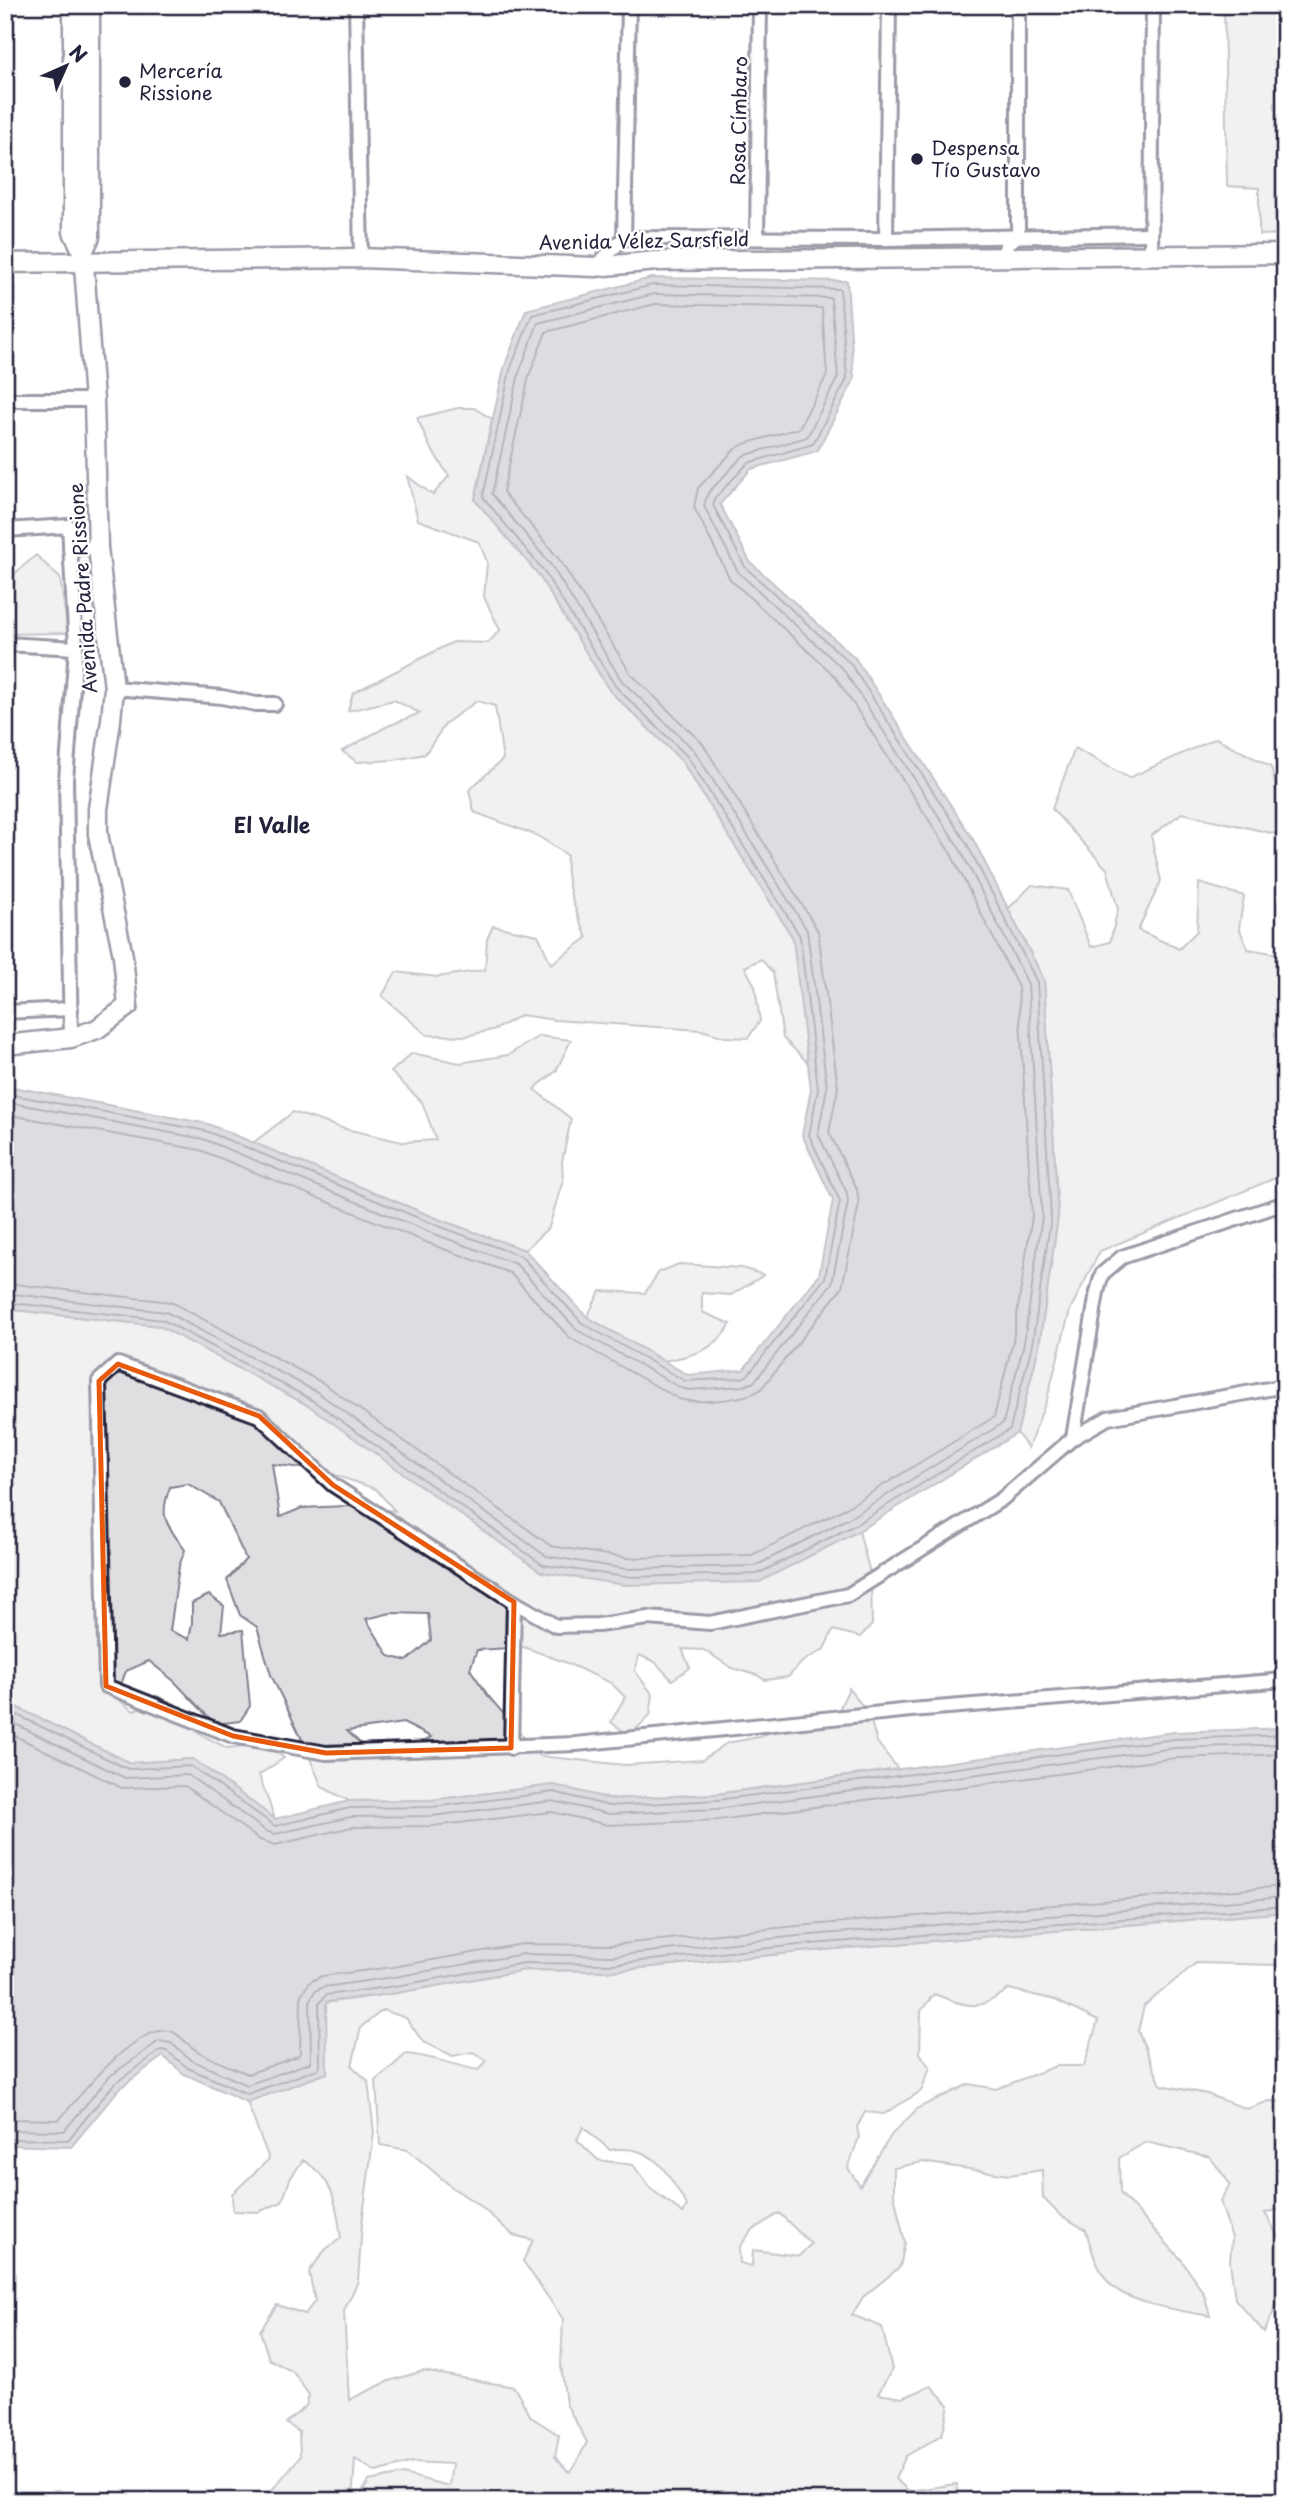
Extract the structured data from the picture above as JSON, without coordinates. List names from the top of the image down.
{
  "streets": {
    "street": ["Rosa Címbaro", "Avenida Vélez Sarsfield", "Avenida Padre Rissione"]
  },
  "crossings": [
    ["Rosa Címbaro", "Avenida Vélez Sarsfield"],
    ["Avenida Vélez Sarsfield", "Avenida Padre Rissione"]
  ],
  "districts": ["El Valle"],
  "places": ["Mercería Rissione", "Despensa Tío Gustavo"],
  "north": "top right"
}
